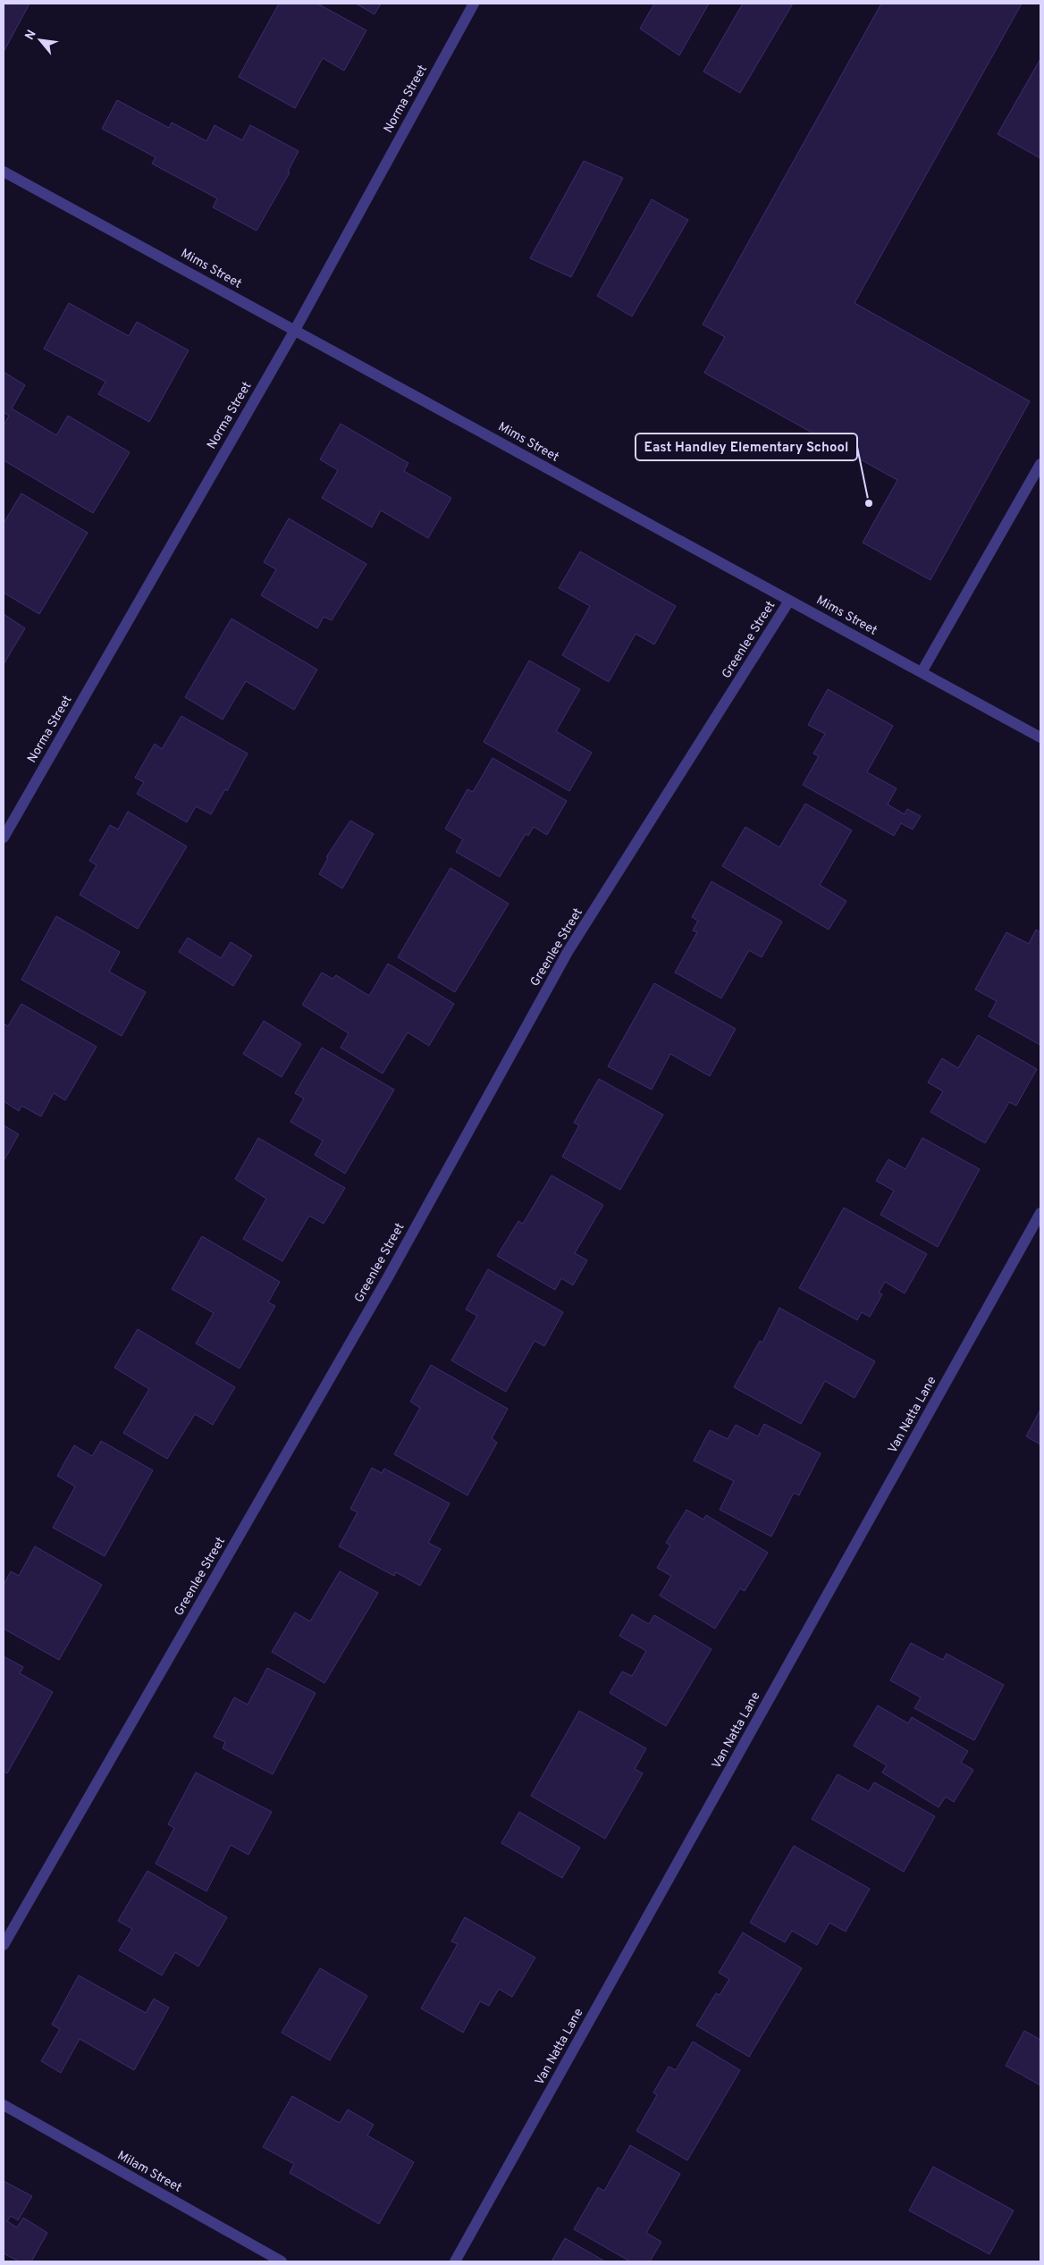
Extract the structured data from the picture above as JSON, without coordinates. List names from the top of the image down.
{
  "streets": {
    "street": [
      "Norma Street",
      "Mims Street",
      "Greenlee Street",
      "Van Natta Lane",
      "Milam Street"
    ]
  },
  "crossings": [
    ["Norma Street", "Mims Street"],
    ["Mims Street", "Greenlee Street"]
  ],
  "places": ["East Handley Elementary School"],
  "north": "top left"
}
